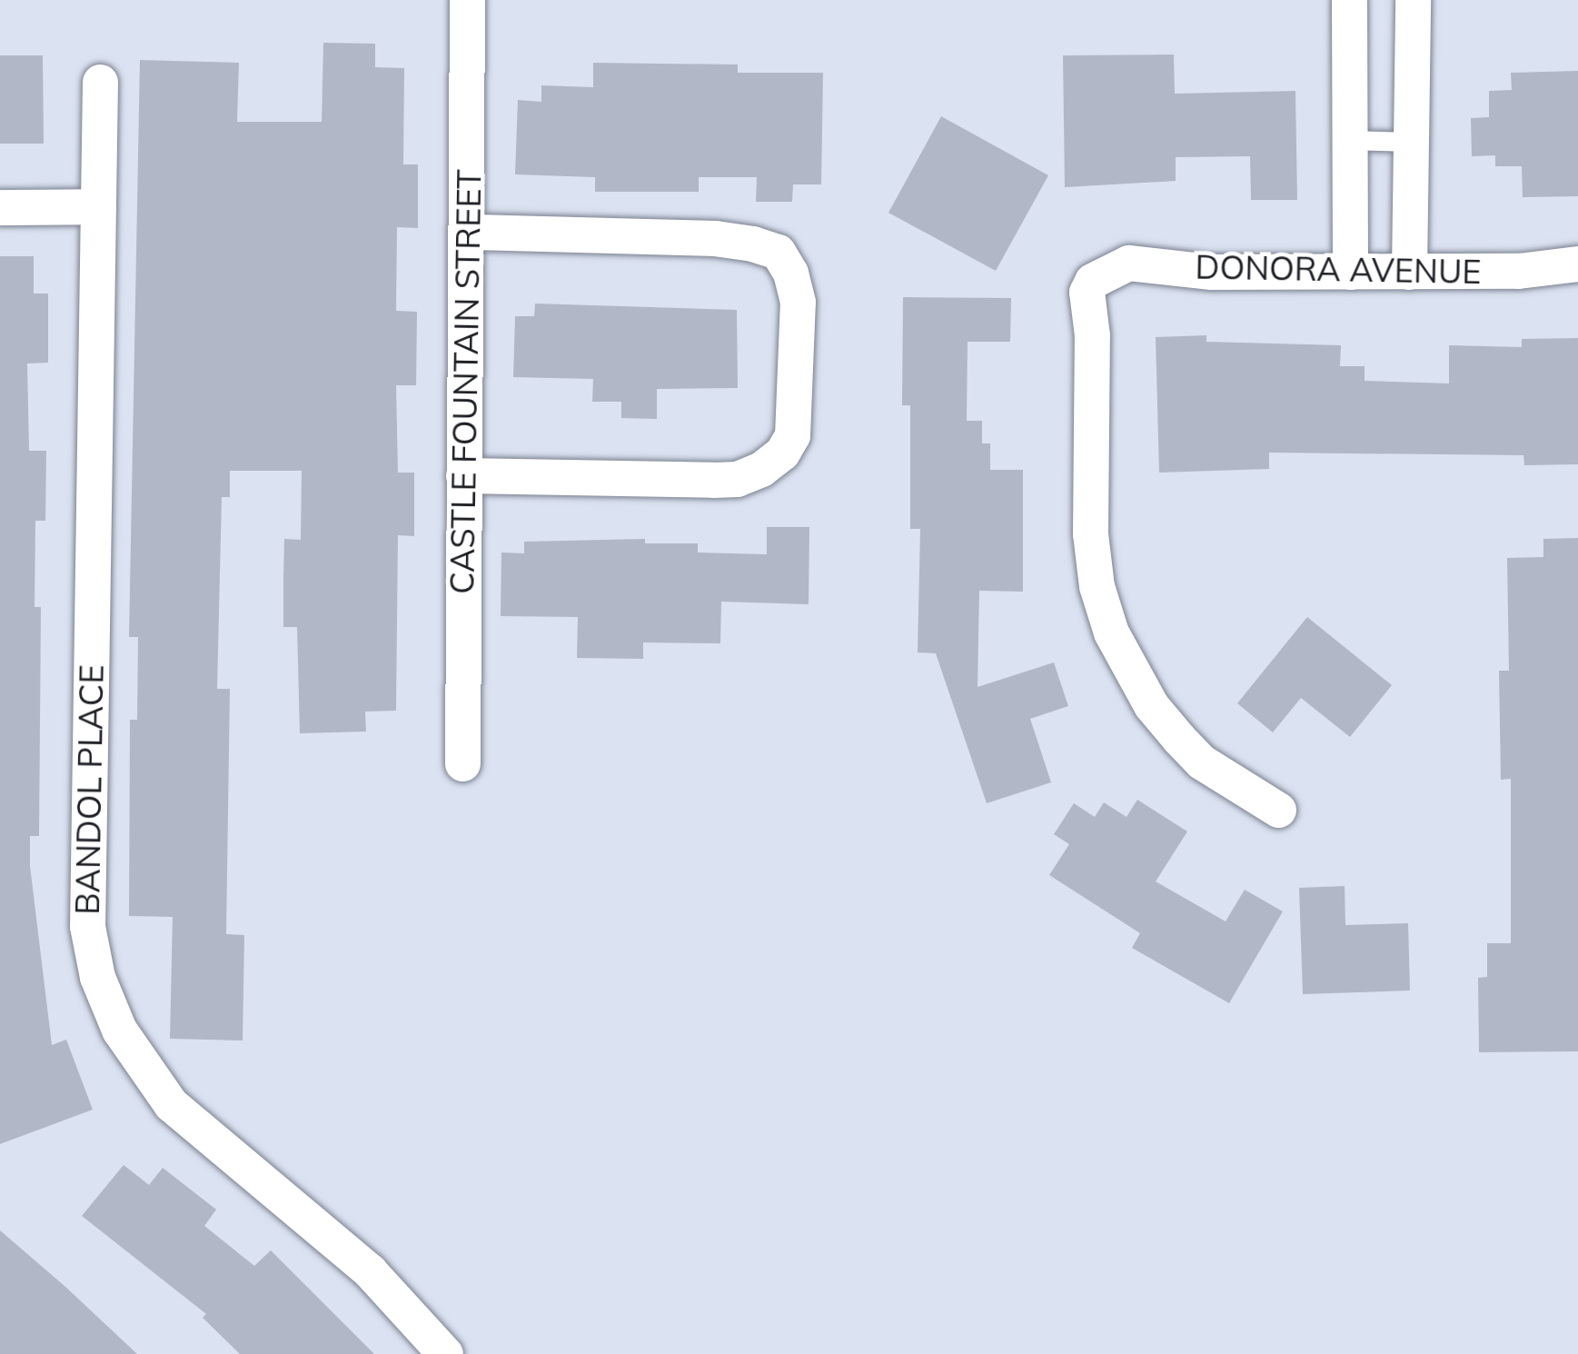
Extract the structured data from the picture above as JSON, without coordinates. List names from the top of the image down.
{
  "streets": {
    "street": ["DONORA AVENUE", "CASTLE FOUNTAIN STREET", "BANDOL PLACE"]
  }
}
